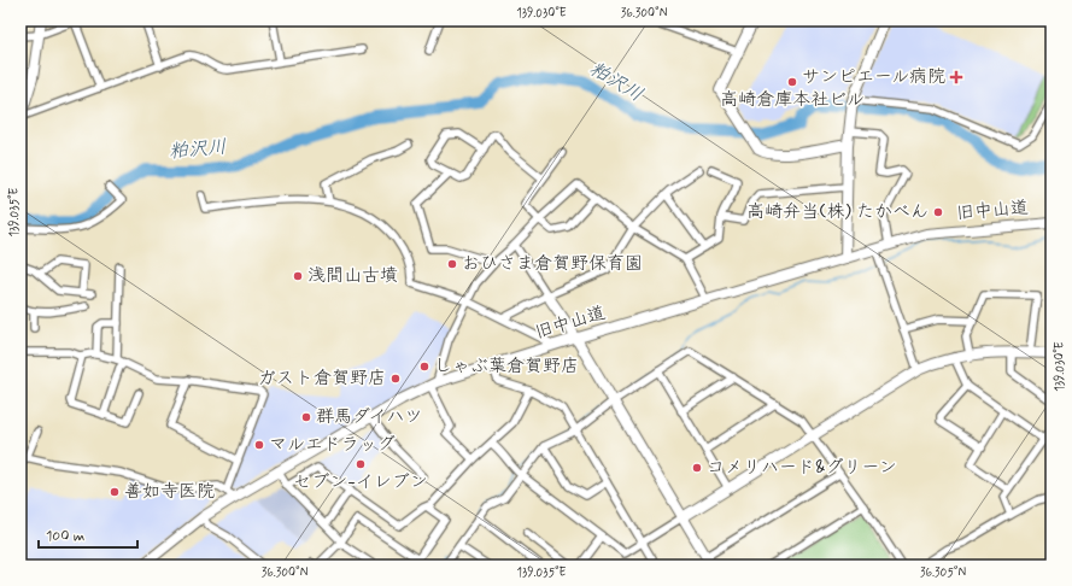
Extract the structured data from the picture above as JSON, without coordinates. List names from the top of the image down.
{
  "streets": {
    "street": ["旧中山道"]
  },
  "water": ["粕沢川"],
  "places": {
    "health": ["サンピエール病院"],
    "other": [
      "高崎倉庫本社ビル",
      "高崎弁当(株) たかべん",
      "おひさま倉賀野保育園",
      "浅間山古墳",
      "しゃぶ葉倉賀野店",
      "ガスト倉賀野店",
      "群馬ダイハツ",
      "マルエドラッグ",
      "セブン-イレブン",
      "コメリハード&グリーン",
      "善如寺医院"
    ]
  },
  "scale_bar": "100 m",
  "coordinates": [
    "139.030°E",
    "36.300°N",
    "139.035°E",
    "36.305°N"
  ]
}
